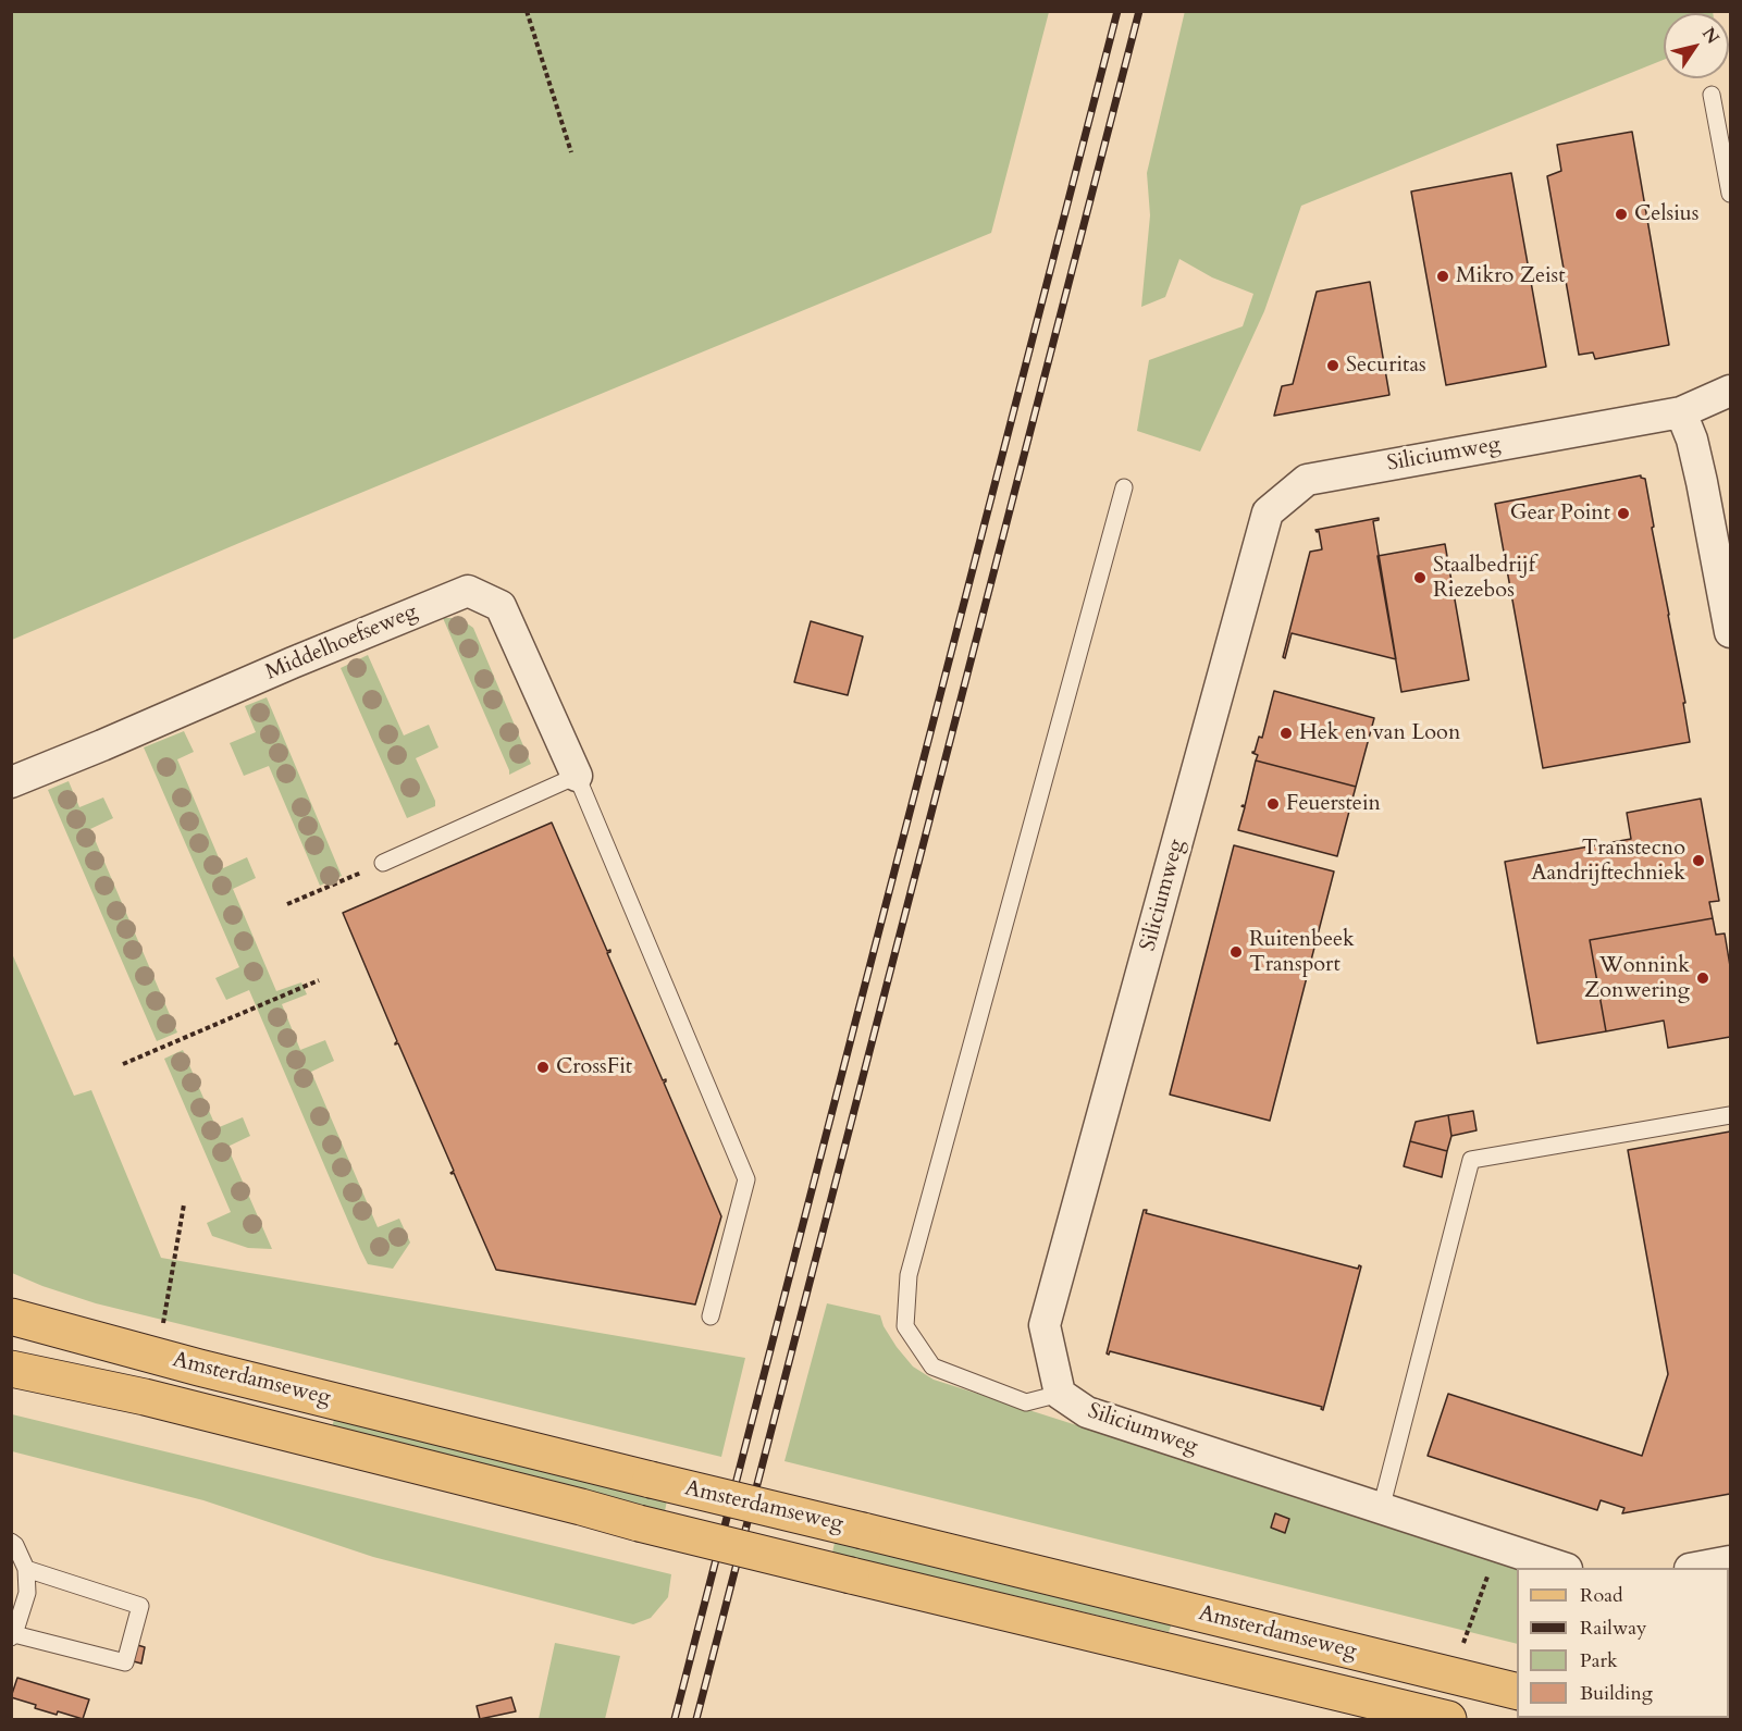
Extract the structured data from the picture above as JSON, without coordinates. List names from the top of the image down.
{
  "streets": {
    "main road": ["Amsterdamseweg"],
    "street": ["Siliciumweg", "Middelhoefseweg"]
  },
  "places": [
    "Celsius",
    "Mikro Zeist",
    "Securitas",
    "Gear Point",
    "Staalbedrijf Riezebos",
    "Hek en van Loon",
    "Feuerstein",
    "Transtecno Aandrijftechniek",
    "Ruitenbeek Transport",
    "Wonnink Zonwering",
    "CrossFit"
  ],
  "legend": [
    "Road",
    "Railway",
    "Park",
    "Building"
  ],
  "north": "top right"
}
